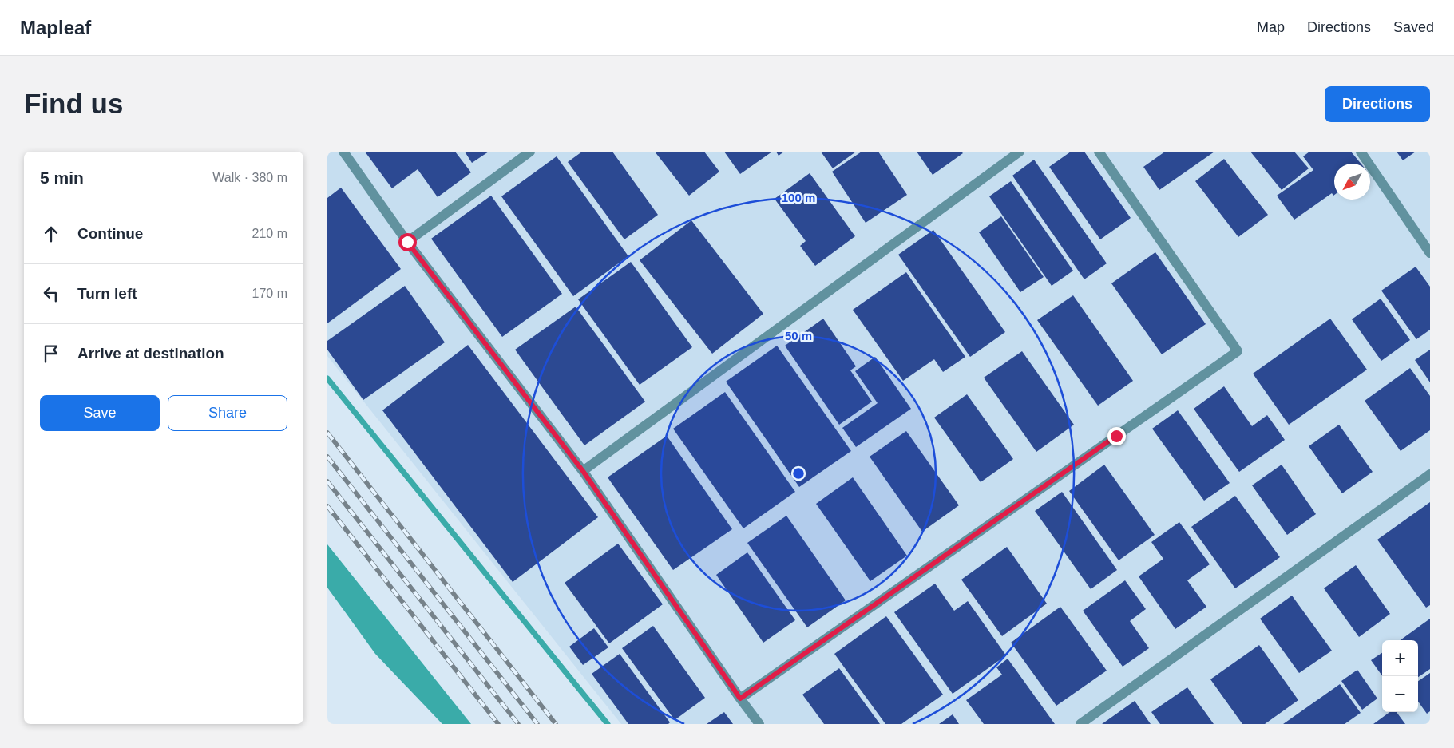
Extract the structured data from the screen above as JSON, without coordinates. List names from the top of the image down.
{
  "north": "bottom left",
  "page": {
    "header": "Mapleaf",
    "nav": ["Map", "Directions", "Saved"],
    "buttons": [
      "Directions",
      ["Save", "Share"]
    ],
    "title": "Find us",
    "heading": ["5 min", "Walk · 380 m"],
    "list": [
      ["Continue", "210 m"],
      ["Turn left", "170 m"],
      "Arrive at destination"
    ],
    "map_buttons": ["+", "−"]
  },
  "rings": ["100 m", "50 m"]
}
